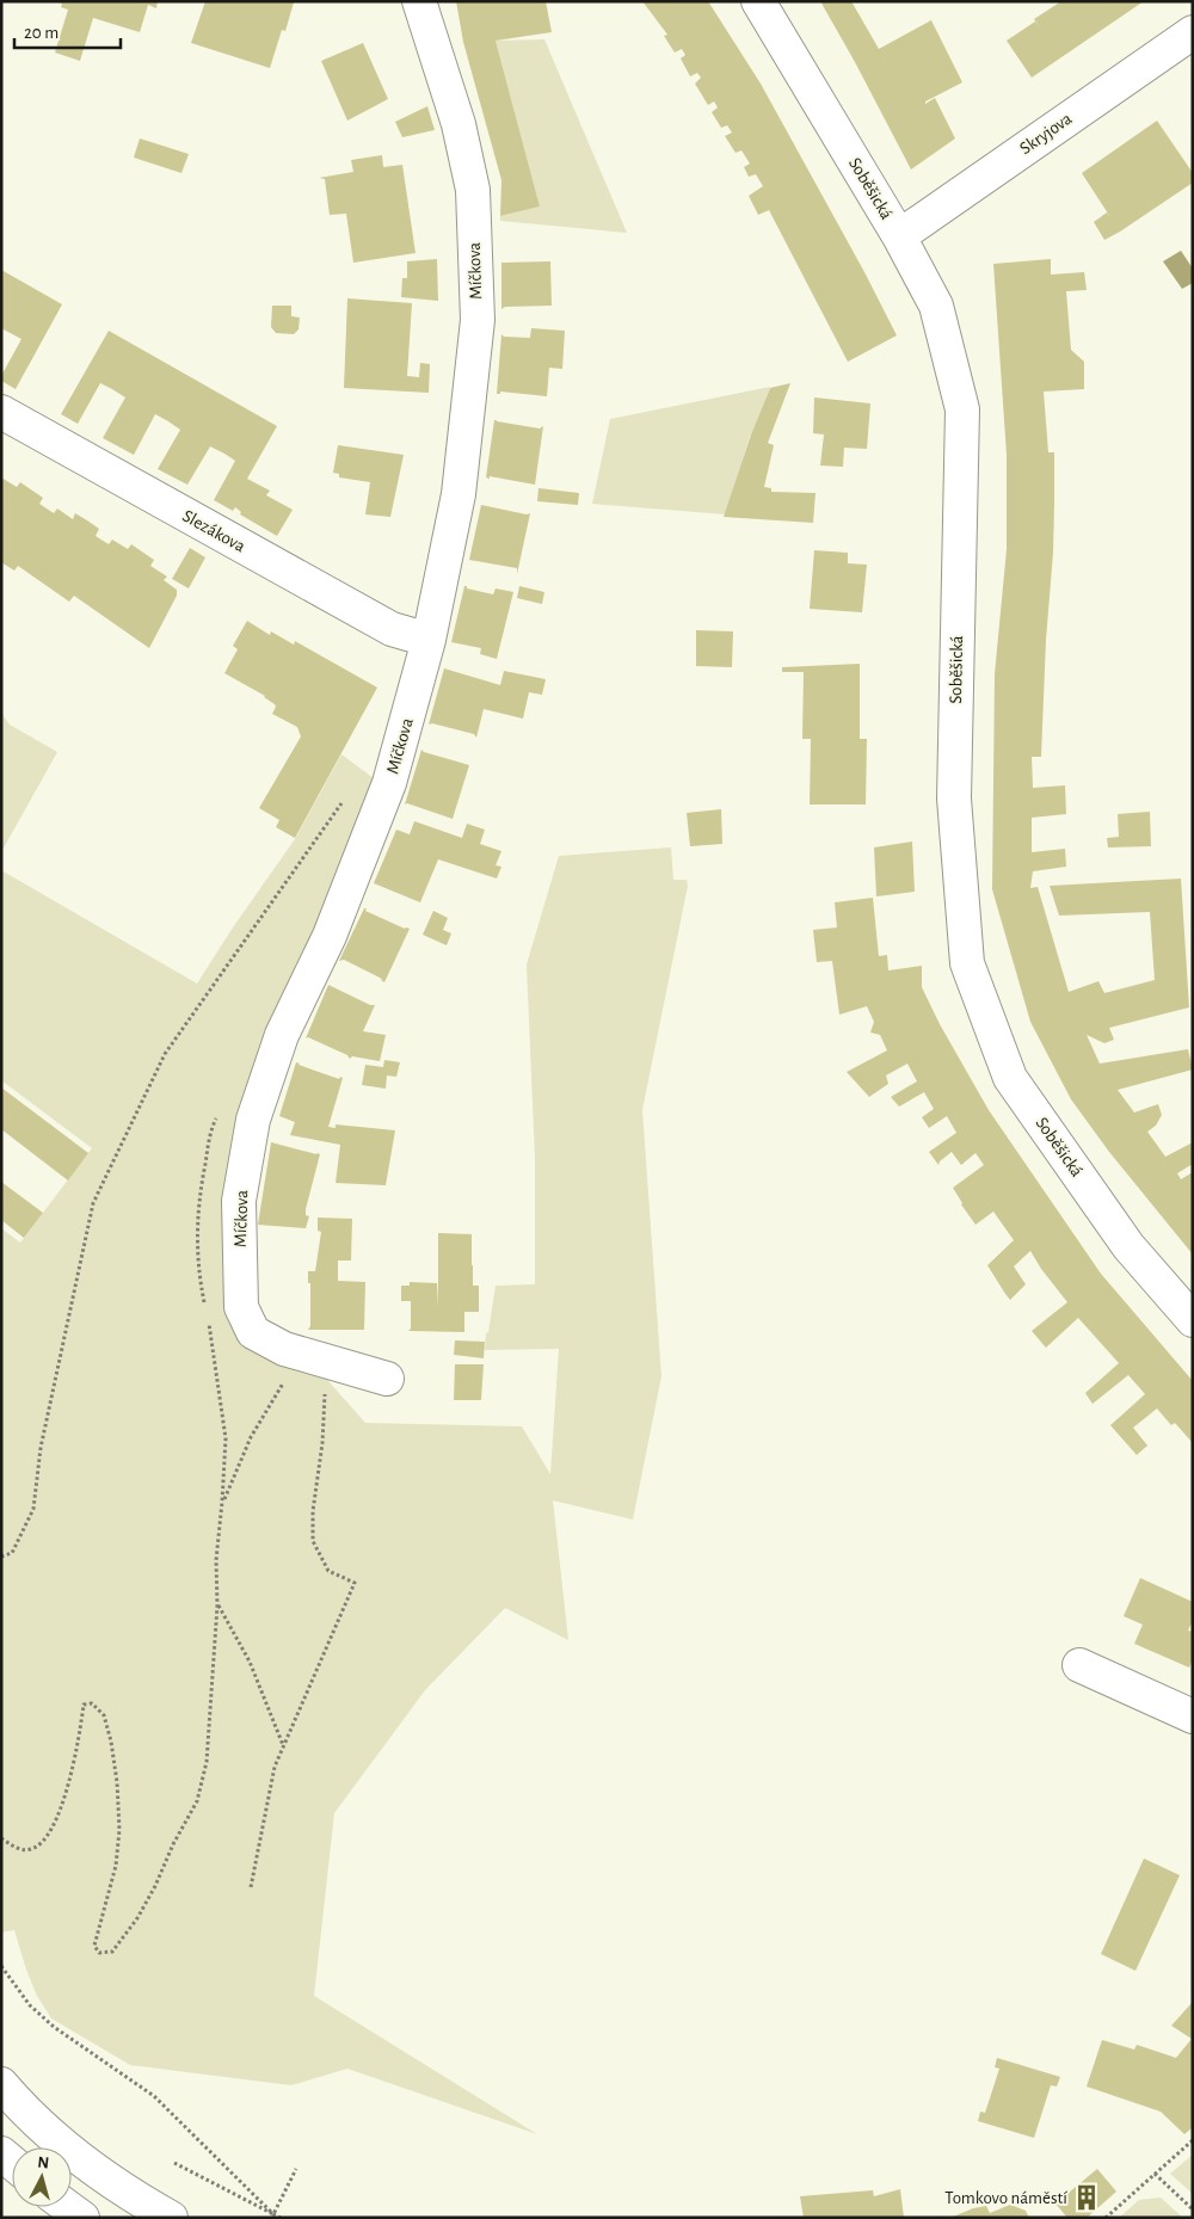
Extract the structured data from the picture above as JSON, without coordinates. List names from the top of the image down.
{
  "streets": {
    "main road": [
      "Skryjova",
      "Soběšická",
      "Míčkova",
      "Slezákova"
    ]
  },
  "crossings": [
    ["Skryjova", "Soběšická"],
    ["Míčkova", "Slezákova"]
  ],
  "places": {
    "building": ["Tomkovo náměstí"]
  },
  "scale_bar": "20 m",
  "north": "top"
}
